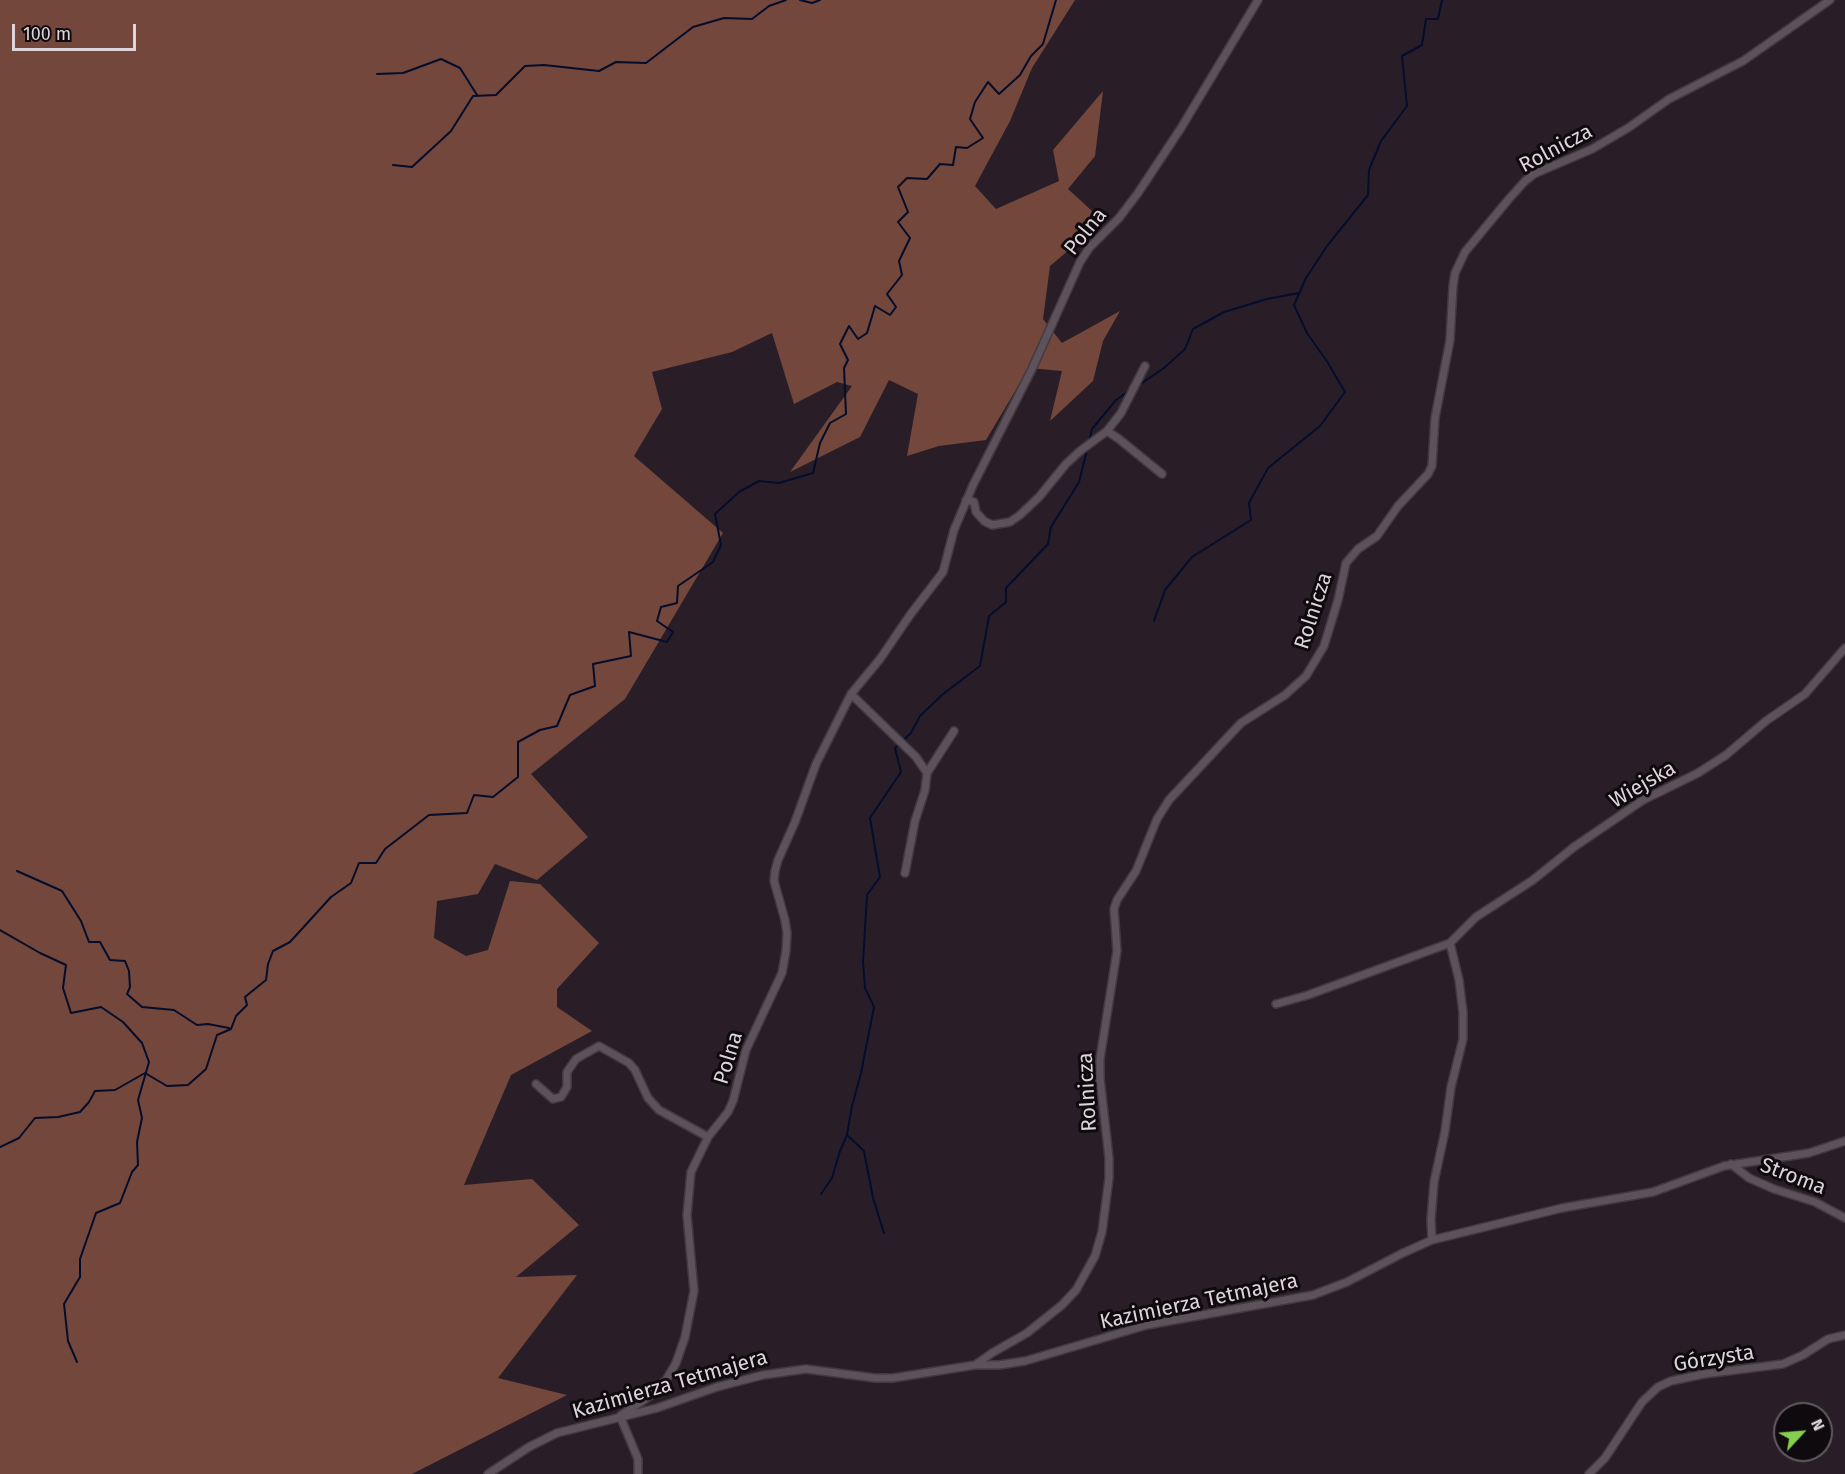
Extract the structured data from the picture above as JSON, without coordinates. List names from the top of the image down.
{
  "streets": {
    "street": [
      "Rolnicza",
      "Polna",
      "Wiejska",
      "Stroma",
      "Kazimierza Tetmajera",
      "Górzysta"
    ]
  },
  "crossings": [
    ["Rolnicza", "Kazimierza Tetmajera"],
    ["Polna", "Kazimierza Tetmajera"],
    ["Stroma", "Kazimierza Tetmajera"]
  ],
  "scale_bar": "100 m",
  "north": "top right"
}
